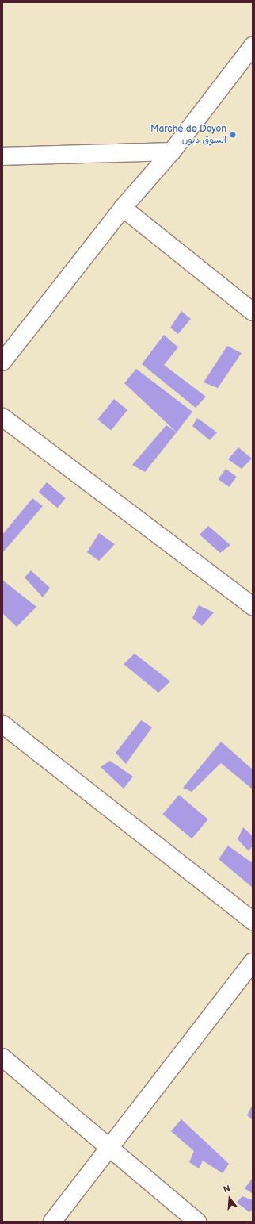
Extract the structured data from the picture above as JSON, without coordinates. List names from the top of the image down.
{
  "places": ["Marché de Doyon السوق ديون"],
  "north": "top"
}
